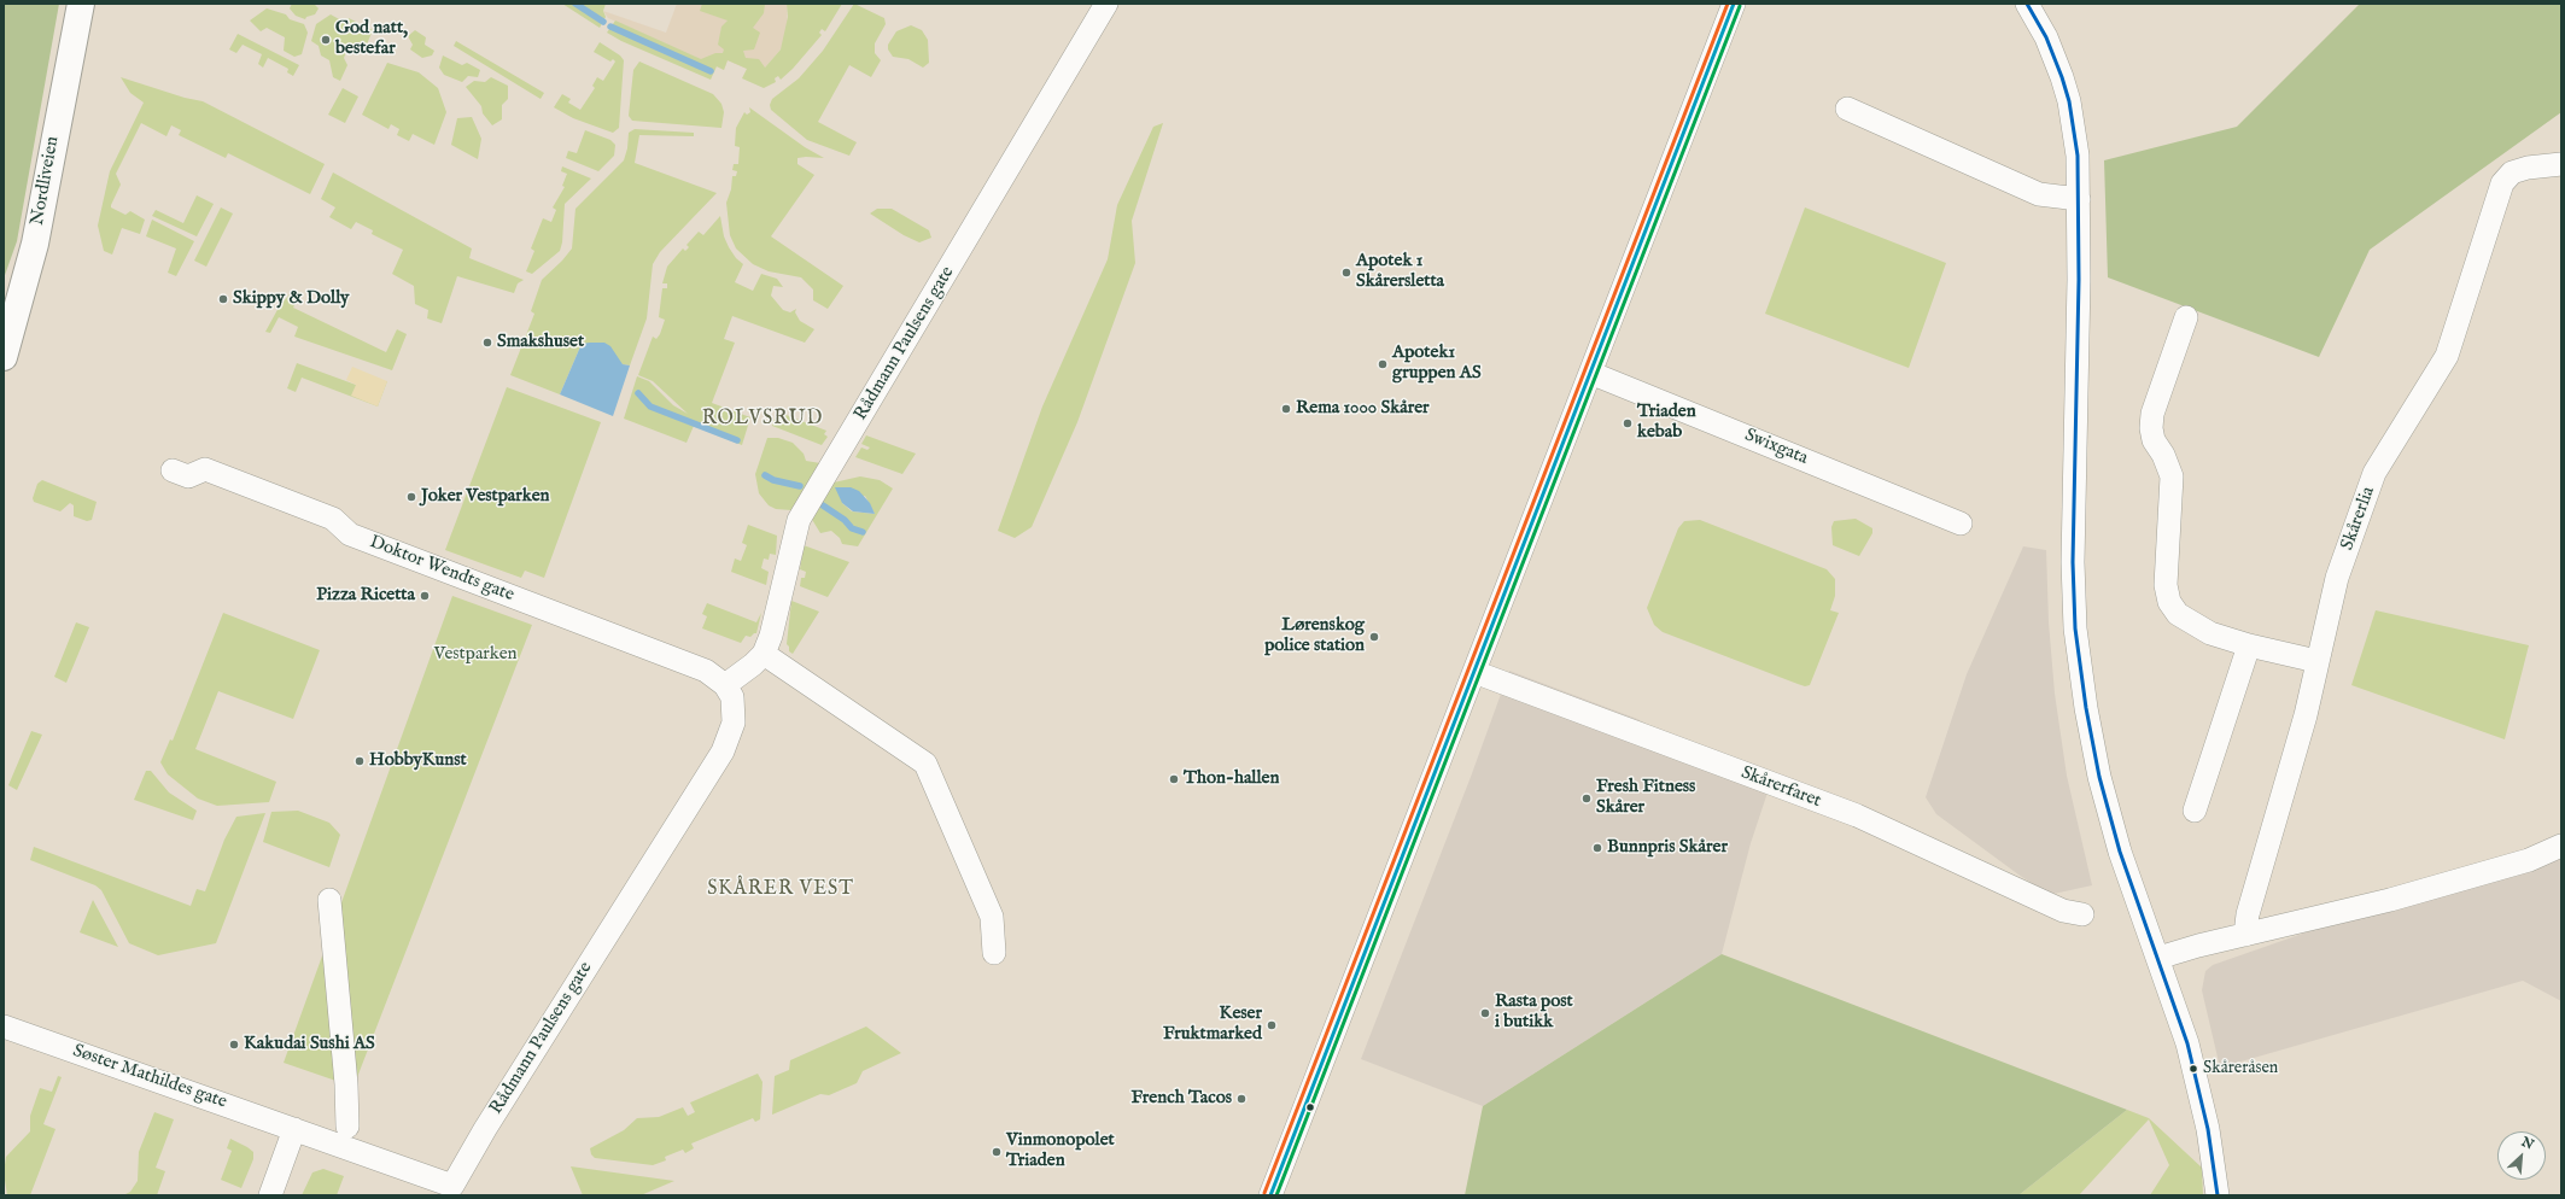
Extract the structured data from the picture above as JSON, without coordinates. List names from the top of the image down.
{
  "streets": {
    "main road": ["Nordliveien"],
    "street": [
      "Rådmann Paulsens gate",
      "Swixgata",
      "Skårerlia",
      "Doktor Wendts gate",
      "Skårerfaret",
      "Søster Mathildes gate"
    ]
  },
  "crossings": [
    ["Rådmann Paulsens gate", "Doktor Wendts gate"],
    ["Rådmann Paulsens gate", "Søster Mathildes gate"]
  ],
  "districts": ["ROLVSRUD", "SKÅRER VEST"],
  "parks": ["Vestparken"],
  "places": [
    "God natt, bestefar",
    "Apotek 1 Skårersletta",
    "Skippy & Dolly",
    "Smakshuset",
    "Apotek1 gruppen AS",
    "Rema 1000 Skårer",
    "Triaden kebab",
    "Joker Vestparken",
    "Pizza Ricetta",
    "Lørenskog police station",
    "HobbyKunst",
    "Thon-hallen",
    "Fresh Fitness Skårer",
    "Bunnpris Skårer",
    "Rasta post i butikk",
    "Keser Fruktmarked",
    "Kakudai Sushi AS",
    "Skåreråsen",
    "French Tacos",
    "Vinmonopolet Triaden"
  ],
  "north": "top right"
}
